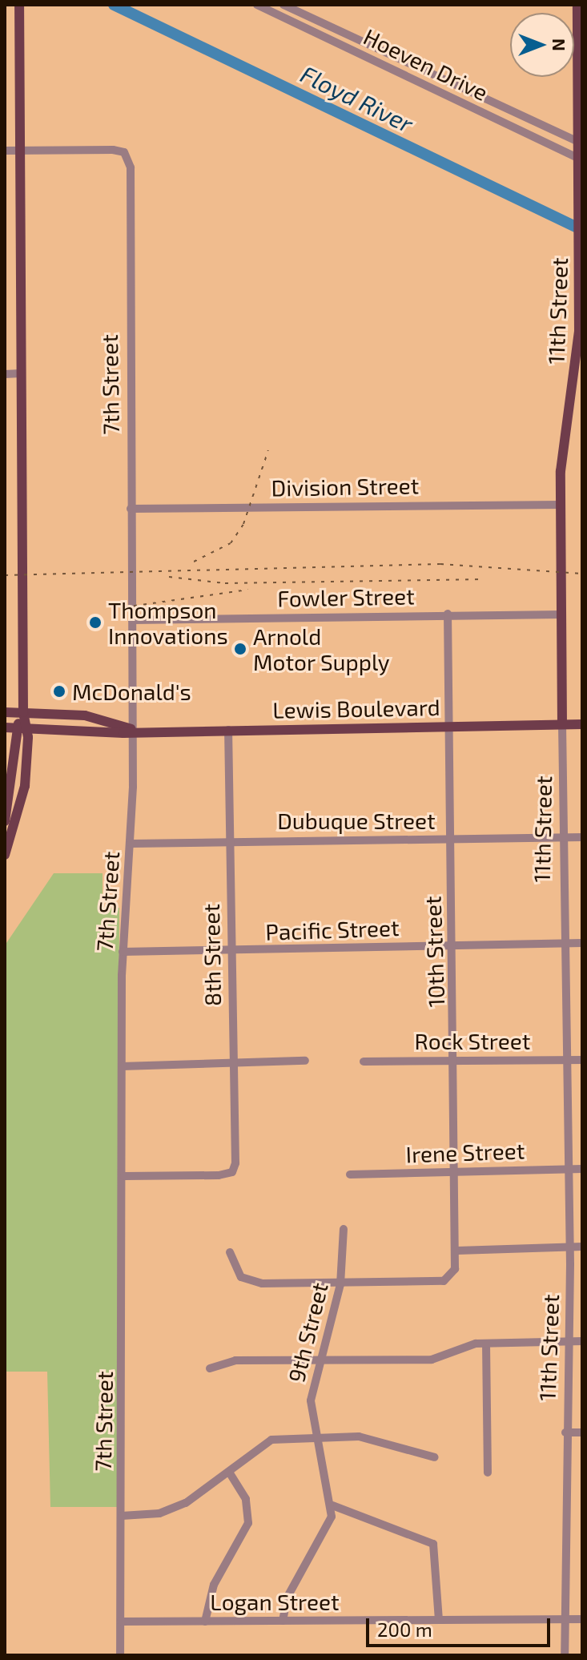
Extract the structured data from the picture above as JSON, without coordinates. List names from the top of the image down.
{
  "streets": {
    "main road": ["11th Street", "Lewis Boulevard"],
    "street": [
      "Hoeven Drive",
      "7th Street",
      "Division Street",
      "Fowler Street",
      "Dubuque Street",
      "Pacific Street",
      "10th Street",
      "8th Street",
      "Rock Street",
      "Irene Street",
      "9th Street",
      "Logan Street"
    ]
  },
  "crossings": [
    ["Hoeven Drive", "11th Street"],
    ["11th Street", "Division Street"],
    ["11th Street", "Fowler Street"],
    ["11th Street", "Lewis Boulevard"],
    ["11th Street", "Dubuque Street"],
    ["11th Street", "Pacific Street"],
    ["11th Street", "Rock Street"],
    ["11th Street", "Irene Street"],
    ["11th Street", "Logan Street"],
    ["7th Street", "Division Street"],
    ["7th Street", "Fowler Street"],
    ["7th Street", "Lewis Boulevard"],
    ["7th Street", "Dubuque Street"],
    ["7th Street", "Pacific Street"],
    ["7th Street", "8th Street"],
    ["7th Street", "Logan Street"],
    ["Fowler Street", "10th Street"],
    ["Lewis Boulevard", "10th Street"],
    ["Lewis Boulevard", "8th Street"],
    ["Dubuque Street", "10th Street"],
    ["Dubuque Street", "8th Street"],
    ["Pacific Street", "10th Street"],
    ["Pacific Street", "8th Street"],
    ["10th Street", "Rock Street"],
    ["10th Street", "Irene Street"],
    ["10th Street", "9th Street"]
  ],
  "water": ["Floyd River"],
  "places": ["Thompson Innovations", "Arnold Motor Supply", "McDonald's"],
  "scale_bar": "200 m",
  "north": "right"
}
